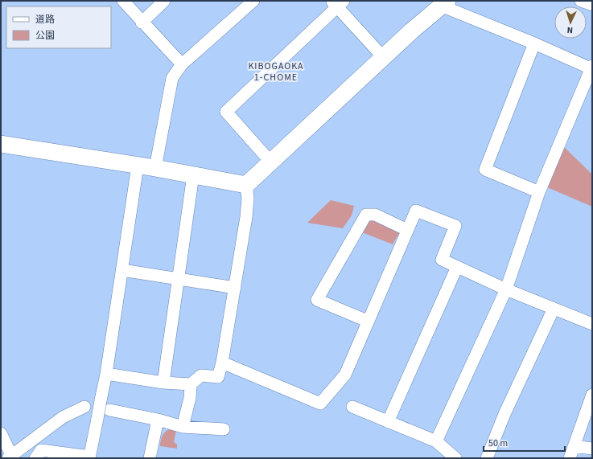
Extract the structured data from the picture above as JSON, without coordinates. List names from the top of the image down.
{
  "districts": ["KIBOGAOKA 1-CHOME"],
  "legend": ["道路", "公園"],
  "scale_bar": "50 m",
  "north": "bottom"
}
